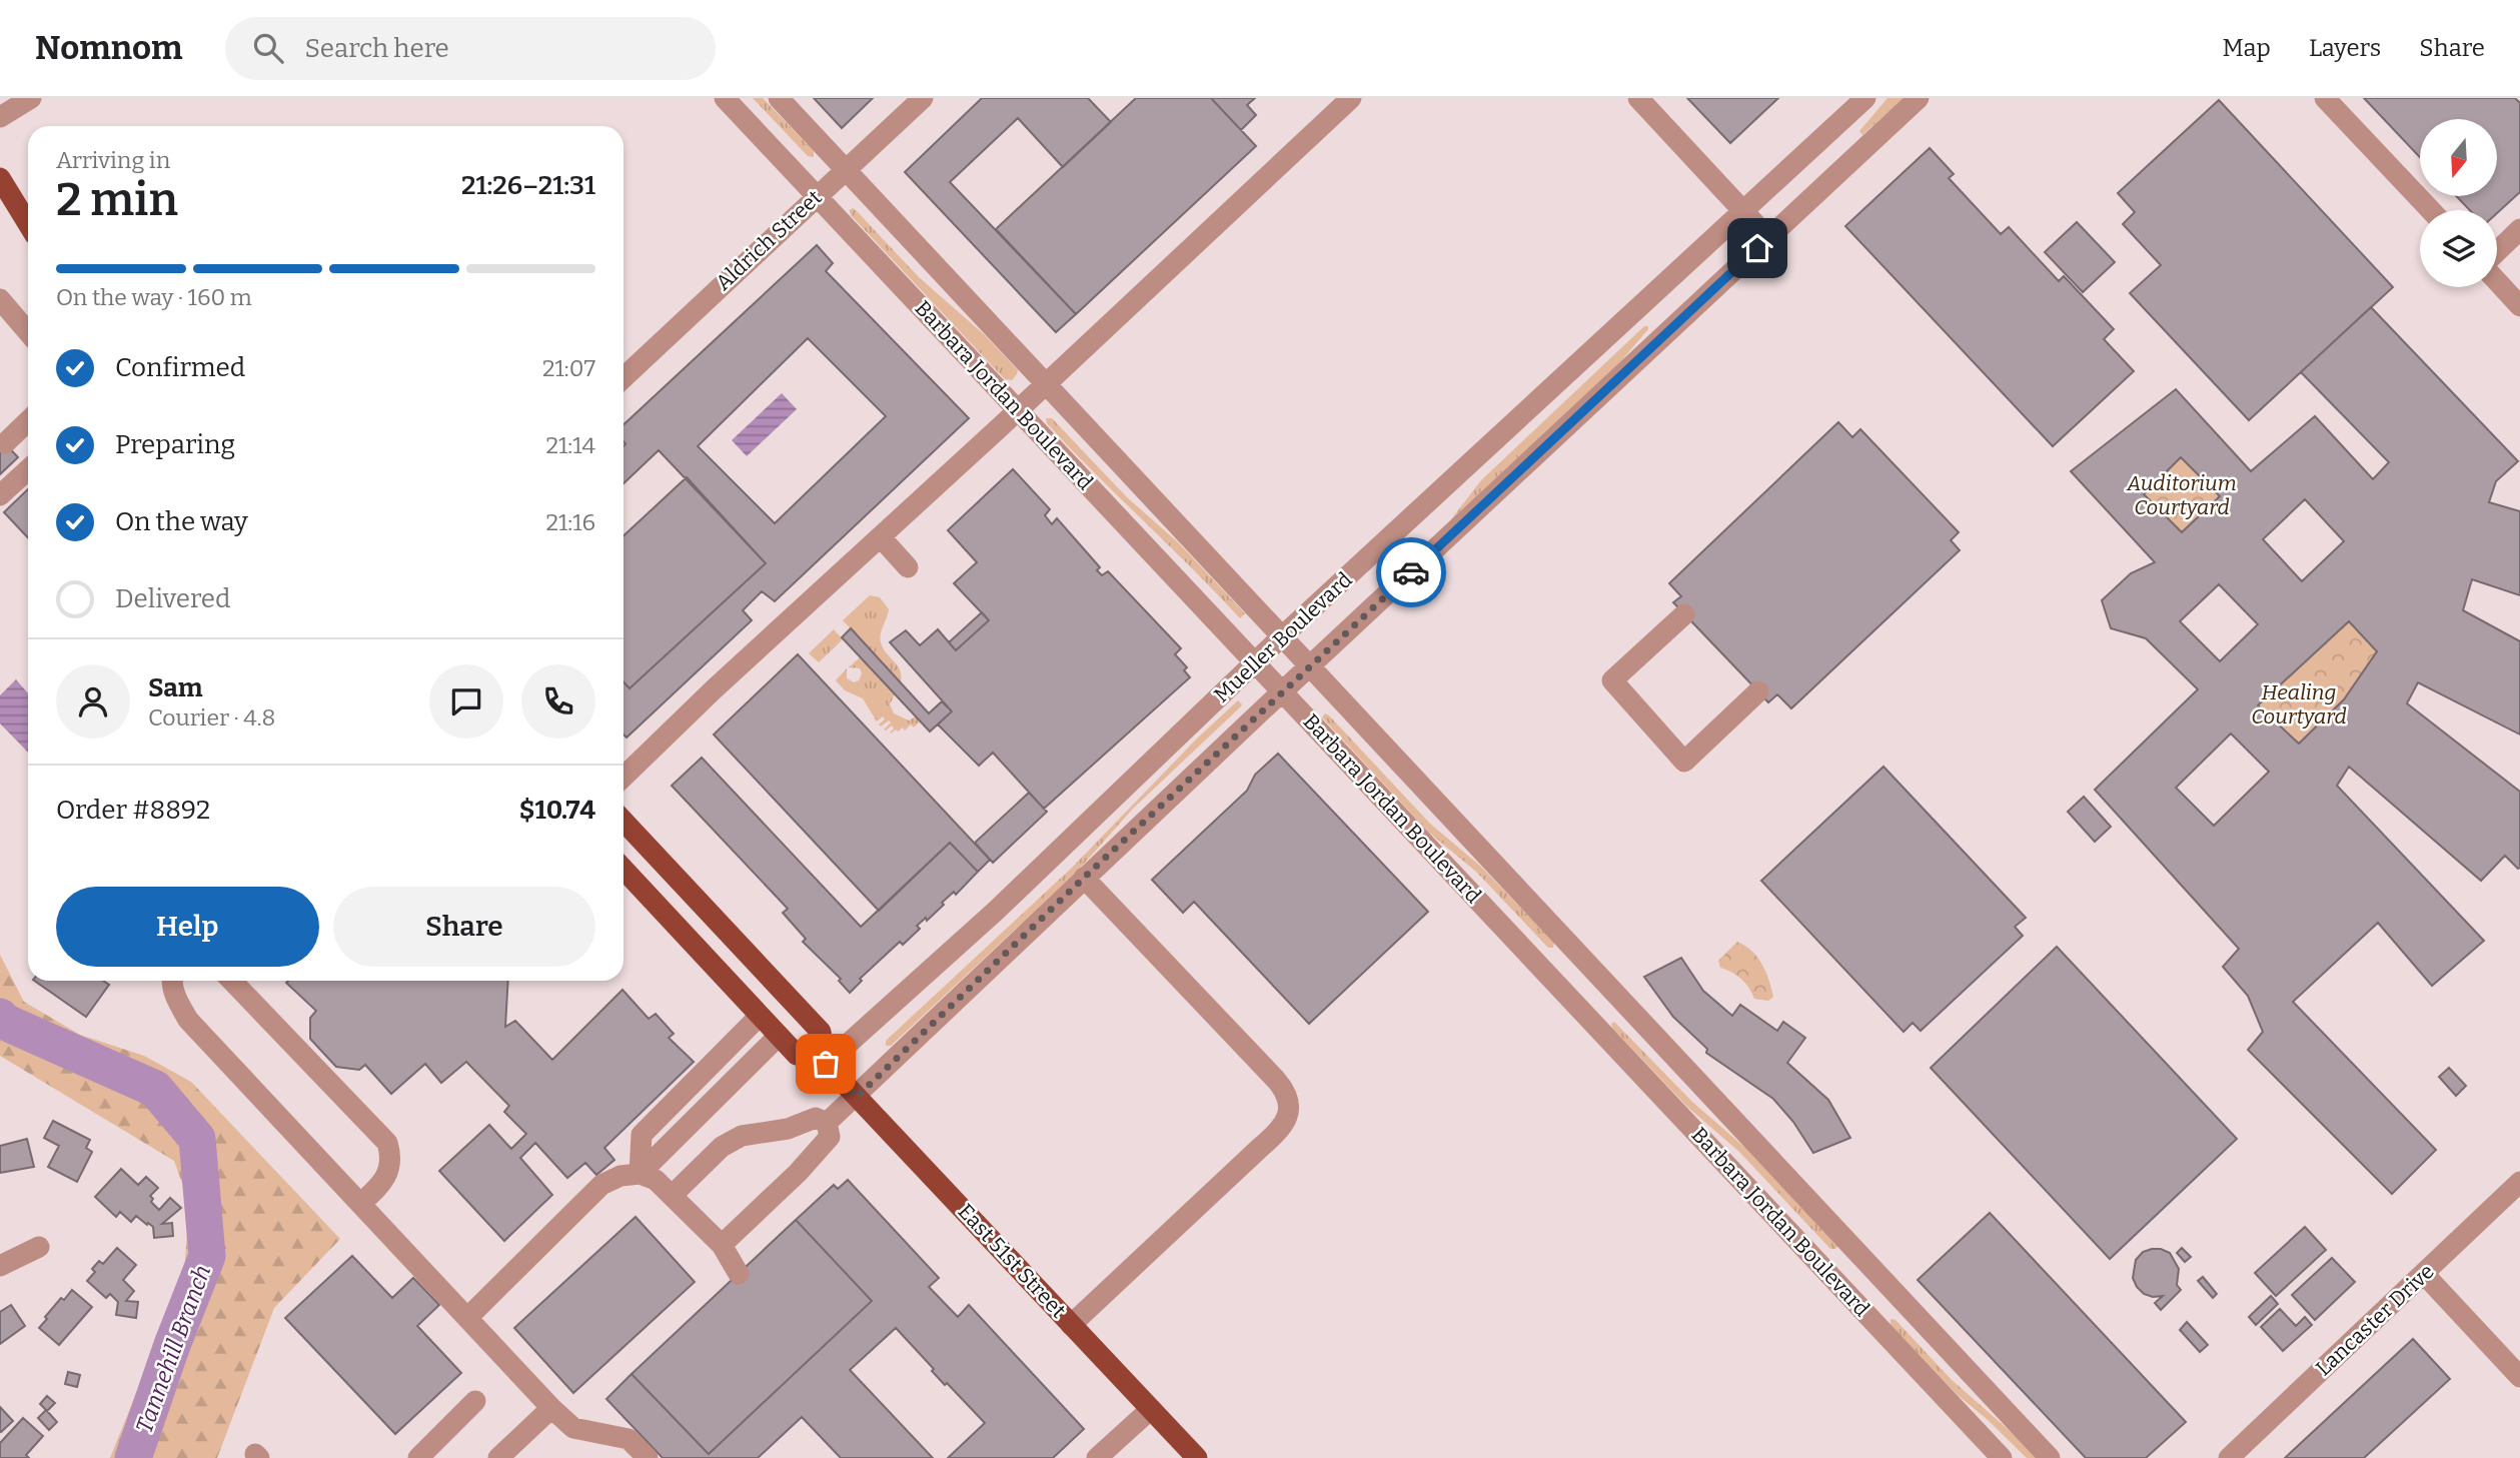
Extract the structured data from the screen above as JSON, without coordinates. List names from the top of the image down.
{
  "streets": {
    "main road": ["East 51st Street"],
    "street": [
      "Aldrich Street",
      "Barbara Jordan Boulevard",
      "Mueller Boulevard",
      "Lancaster Drive"
    ]
  },
  "crossings": [
    ["Aldrich Street", "Barbara Jordan Boulevard"],
    ["Barbara Jordan Boulevard", "Mueller Boulevard"],
    ["Mueller Boulevard", "East 51st Street"]
  ],
  "water": ["Tannehill Branch"],
  "parks": ["Auditorium Courtyard", "Healing Courtyard"],
  "north": "bottom",
  "page": {
    "header": "Nomnom",
    "search": "Search here",
    "nav": ["Map", "Layers", "Share"],
    "heading": ["2 min", "Arriving in", "21:26–21:31"],
    "panel": [
      "Sam",
      "Courier · 4.8",
      "Order #8892",
      "$10.74"
    ],
    "bar": "On the way · 160 m",
    "list": [
      ["Confirmed", "21:07"],
      ["Preparing", "21:14"],
      ["On the way", "21:16"],
      "Delivered"
    ],
    "buttons": ["Help", "Share"]
  }
}
